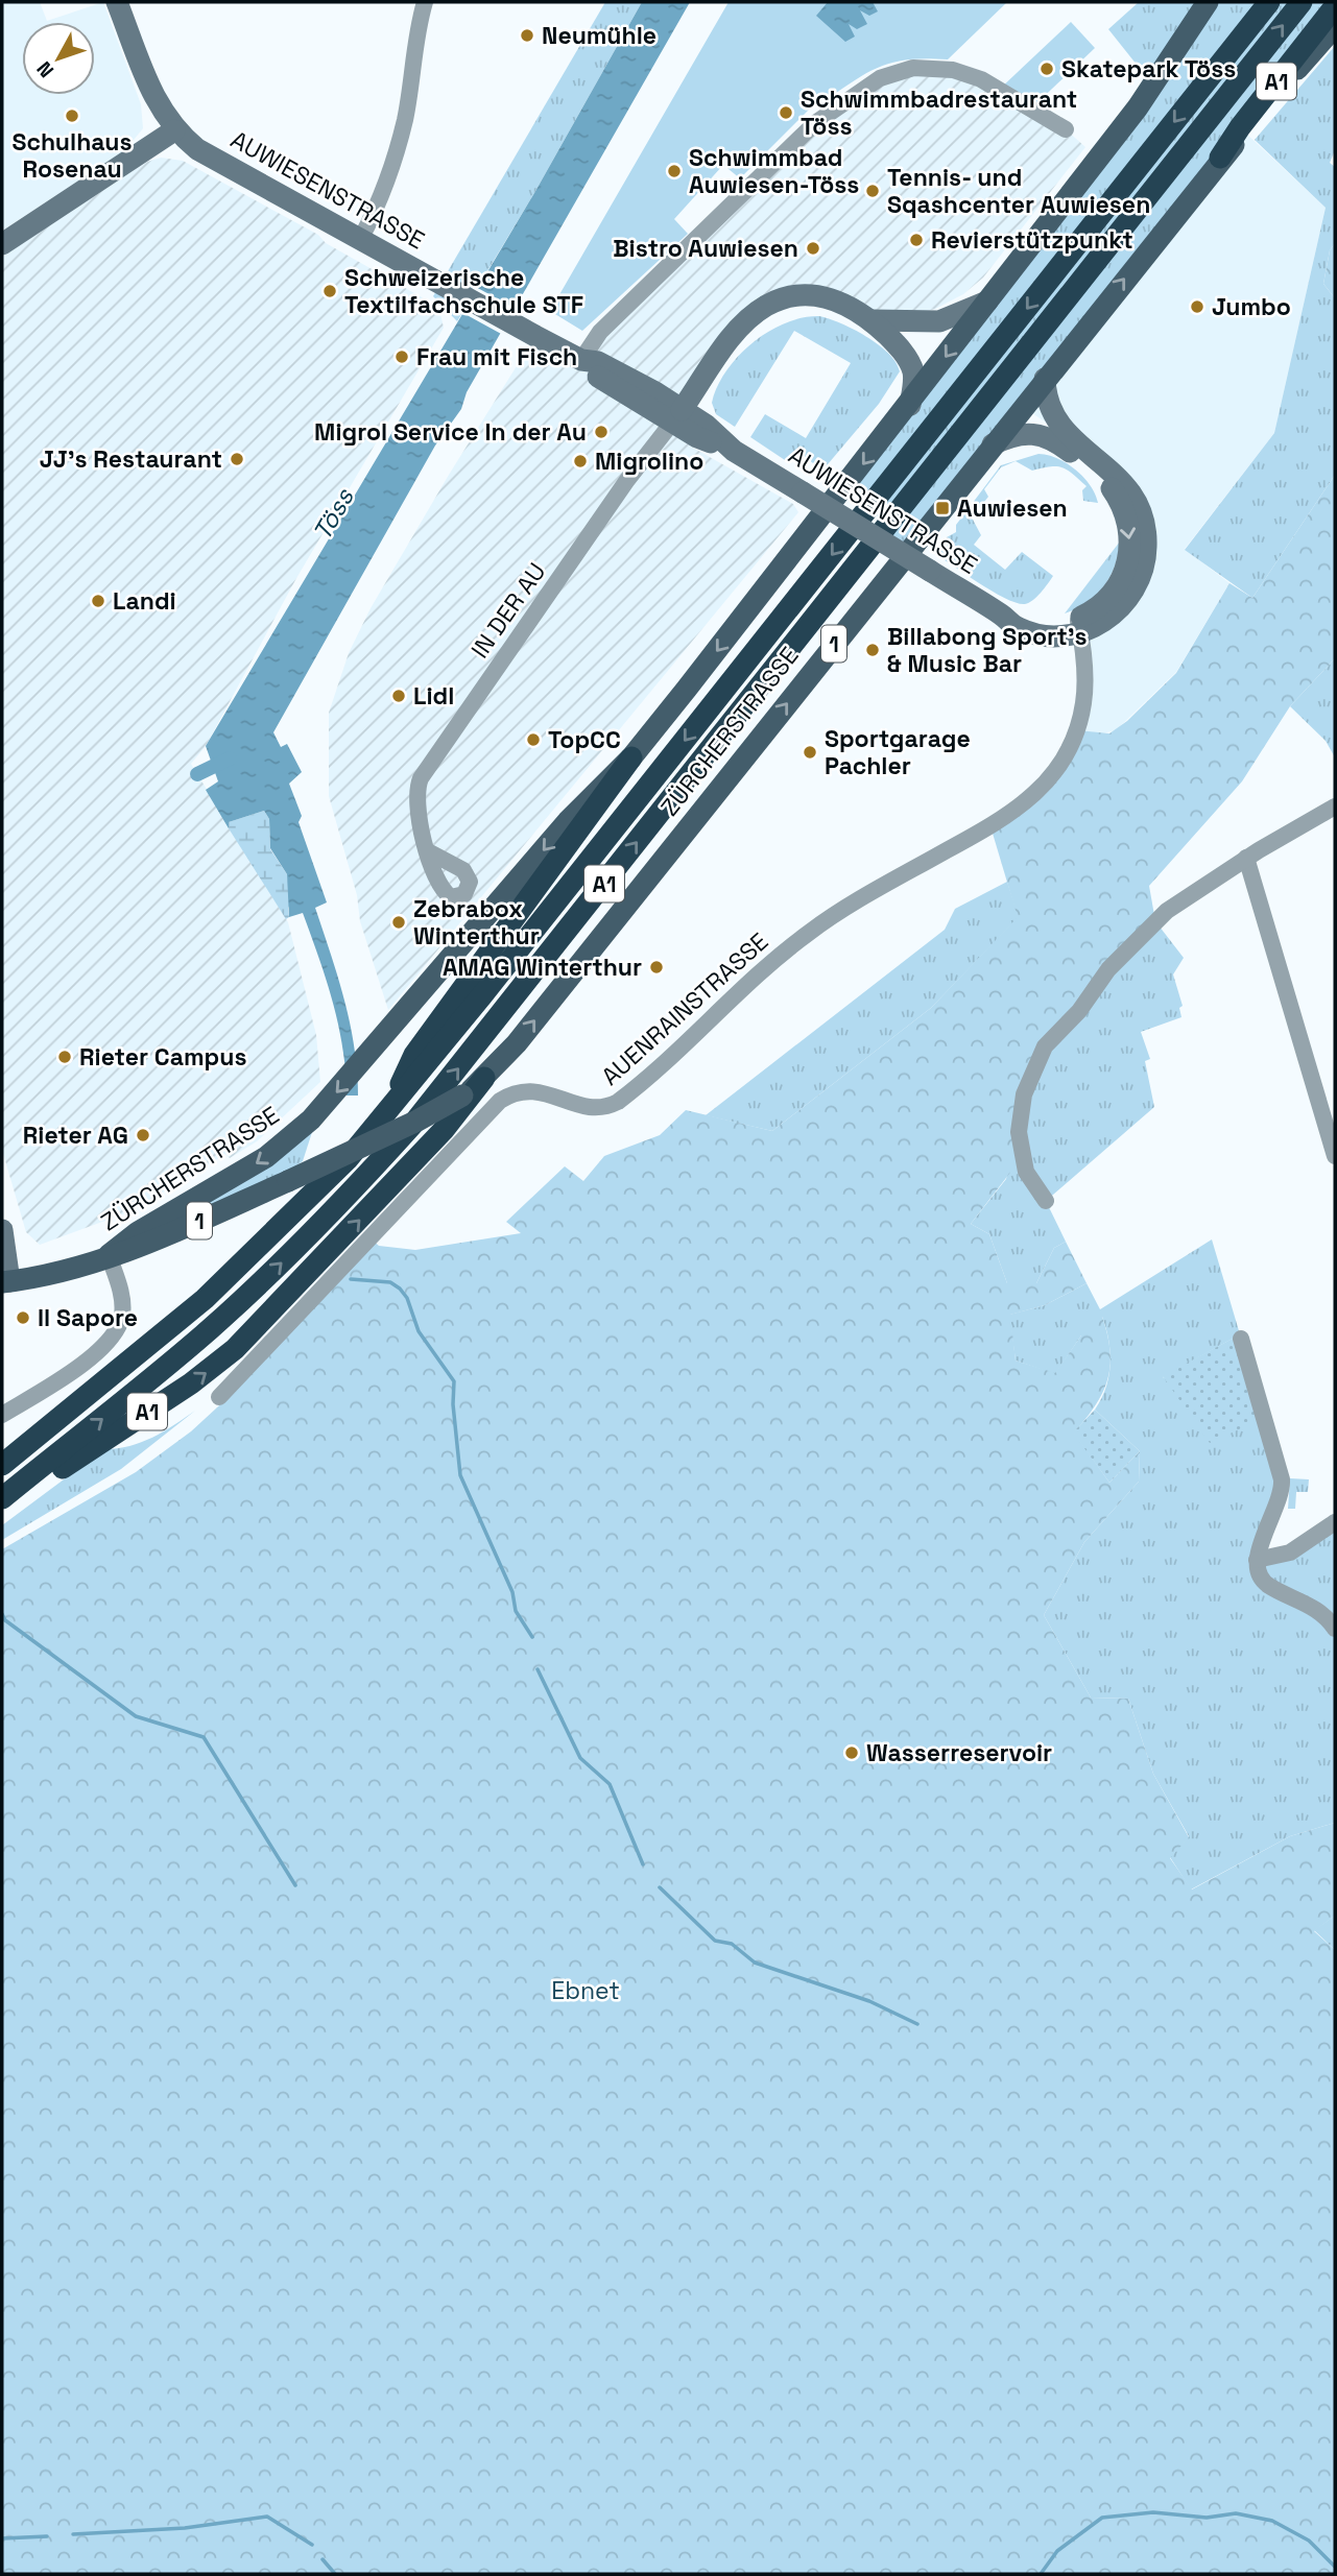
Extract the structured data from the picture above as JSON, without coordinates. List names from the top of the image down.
{
  "streets": {
    "highway": ["A1"],
    "main road": ["AUWIESENSTRASSE", "1", "ZÜRCHERSTRASSE"],
    "street": ["IN DER AU", "AUENRAINSTRASSE"]
  },
  "crossings": [
    ["A1", "ZÜRCHERSTRASSE"],
    ["AUWIESENSTRASSE", "IN DER AU"],
    ["AUWIESENSTRASSE", "ZÜRCHERSTRASSE"],
    ["AUWIESENSTRASSE", "AUENRAINSTRASSE"]
  ],
  "water": ["Töss"],
  "parks": ["Ebnet"],
  "places": {
    "other": [
      "Neumühle",
      "Skatepark Töss",
      "Schwimmbadrestaurant Töss",
      "Schulhaus Rosenau",
      "Schwimmbad Auwiesen-Töss",
      "Tennis- und Sqashcenter Auwiesen",
      "Revierstützpunkt",
      "Bistro Auwiesen",
      "Schweizerische Textilfachschule STF",
      "Jumbo",
      "Frau mit Fisch",
      "Migrol Service In der Au",
      "JJ’s Restaurant",
      "Migrolino",
      "Landi",
      "Billabong Sport's & Music Bar",
      "Lidl",
      "TopCC",
      "Sportgarage Pachler",
      "Zebrabox Winterthur",
      "AMAG Winterthur",
      "Rieter Campus",
      "Rieter AG",
      "Il Sapore",
      "Wasserreservoir"
    ],
    "transit": ["Auwiesen"]
  },
  "north": "bottom left"
}
